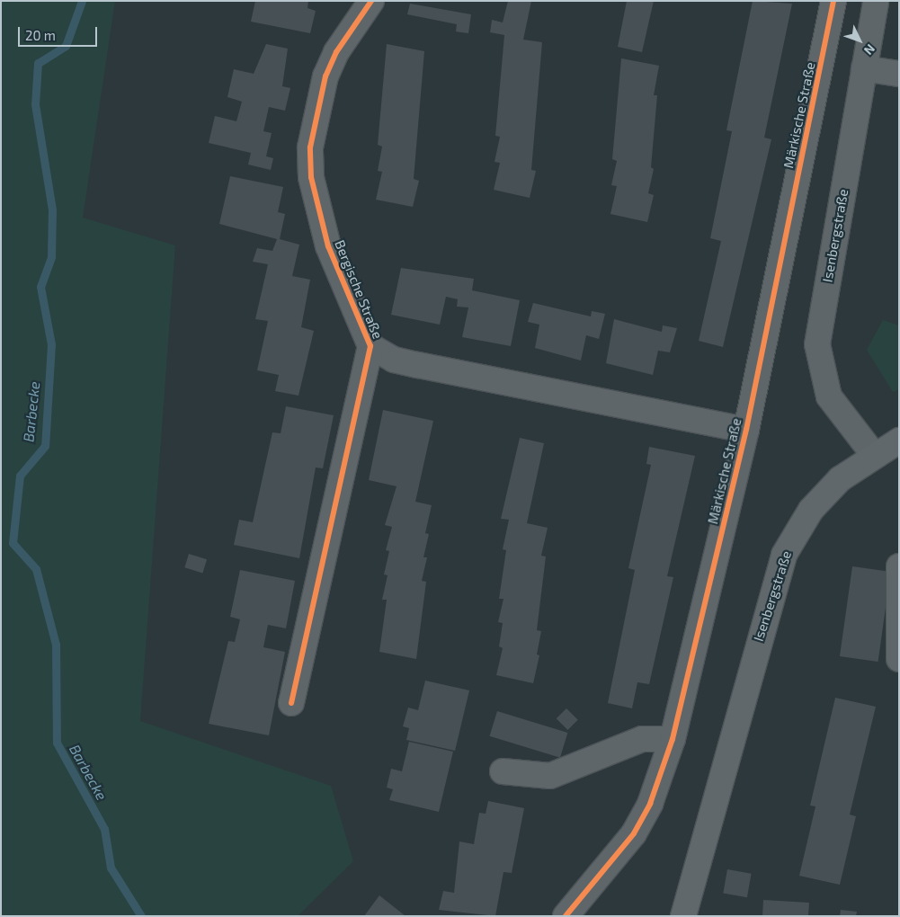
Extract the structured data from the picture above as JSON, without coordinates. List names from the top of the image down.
{
  "streets": {
    "main road": ["Isenbergstraße"],
    "street": ["Märkische Straße", "Bergische Straße"]
  },
  "crossings": [
    ["Märkische Straße", "Bergische Straße"]
  ],
  "water": ["Barbecke"],
  "scale_bar": "20 m",
  "north": "bottom right"
}
